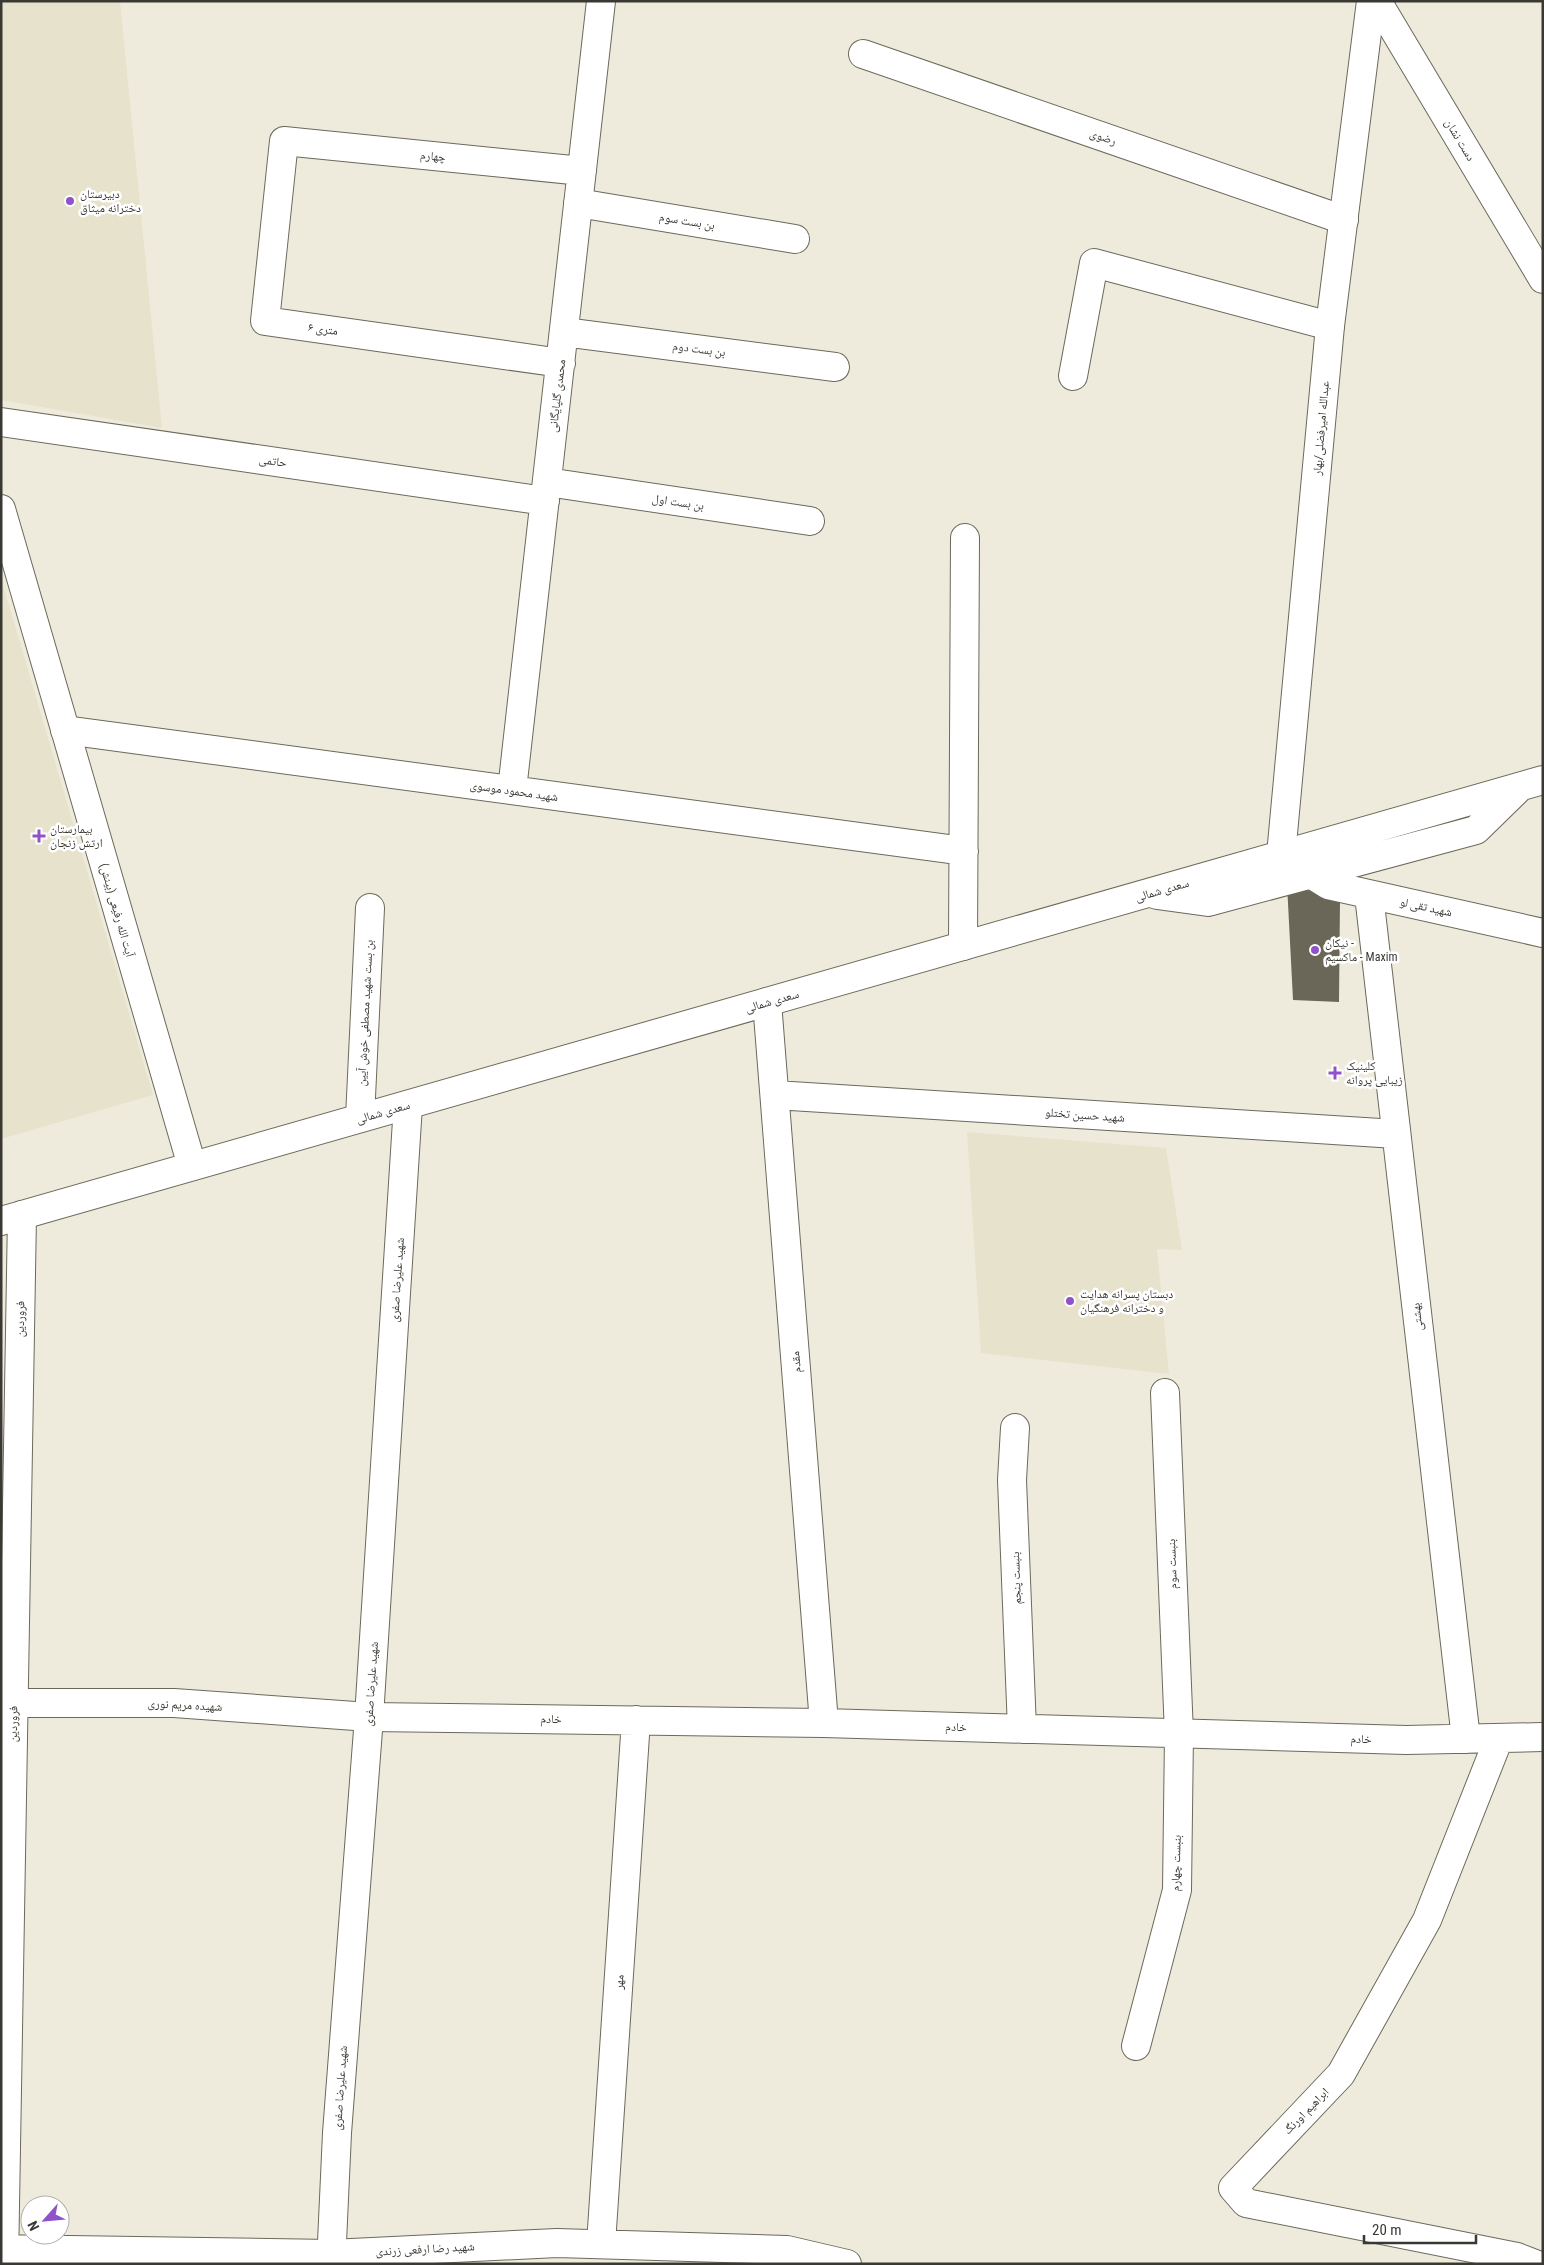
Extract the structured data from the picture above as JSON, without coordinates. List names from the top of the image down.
{
  "streets": {
    "street": [
      "رضوی",
      "دست نشان",
      "چهارم",
      "بن بست سوم",
      "۶ متری",
      "بن بست دوم",
      "محمدی گلپایگانی",
      "عبدالله امیرفضلی/بهار",
      "حاتمی",
      "بن بست اول",
      "شهید محمود موسوی",
      "سعدی شمالی",
      "شهید تقی لو",
      "آیت الله رفیعی (بینش)",
      "بن بست شهید مصطفی خوش آیین",
      "شهید حسین تختلو",
      "شهید علیرضا صفری",
      "بهشتی",
      "فروردین",
      "مقدم",
      "بنبست سوم",
      "بنبست پنجم",
      "شهیده مریم نوری",
      "خادم",
      "بنبست چهارم",
      "مهر",
      "ابراهیم اورنگ",
      "شهید رضا ارفعی زرندی"
    ]
  },
  "crossings": [
    ["رضوی", "عبدالله امیرفضلی/بهار"],
    ["چهارم", "۶ متری"],
    ["چهارم", "محمدی گلپایگانی"],
    ["بن بست سوم", "محمدی گلپایگانی"],
    ["۶ متری", "محمدی گلپایگانی"],
    ["بن بست دوم", "محمدی گلپایگانی"],
    ["محمدی گلپایگانی", "حاتمی"],
    ["محمدی گلپایگانی", "بن بست اول"],
    ["محمدی گلپایگانی", "شهید محمود موسوی"],
    ["عبدالله امیرفضلی/بهار", "سعدی شمالی"],
    ["حاتمی", "بن بست اول"],
    ["شهید محمود موسوی", "آیت الله رفیعی (بینش)"],
    ["سعدی شمالی", "آیت الله رفیعی (بینش)"],
    ["سعدی شمالی", "بن بست شهید مصطفی خوش آیین"],
    ["سعدی شمالی", "شهید علیرضا صفری"],
    ["سعدی شمالی", "فروردین"],
    ["سعدی شمالی", "مقدم"],
    ["شهید تقی لو", "بهشتی"],
    ["شهید حسین تختلو", "بهشتی"],
    ["شهید حسین تختلو", "مقدم"],
    ["شهید علیرضا صفری", "شهیده مریم نوری"],
    ["شهید علیرضا صفری", "خادم"],
    ["شهید علیرضا صفری", "شهید رضا ارفعی زرندی"],
    ["بهشتی", "خادم"],
    ["فروردین", "شهیده مریم نوری"],
    ["فروردین", "شهید رضا ارفعی زرندی"],
    ["مقدم", "خادم"],
    ["بنبست سوم", "خادم"],
    ["بنبست سوم", "بنبست چهارم"],
    ["بنبست پنجم", "خادم"],
    ["شهیده مریم نوری", "خادم"],
    ["خادم", "بنبست چهارم"],
    ["خادم", "مهر"],
    ["خادم", "ابراهیم اورنگ"],
    ["مهر", "شهید رضا ارفعی زرندی"]
  ],
  "places": {
    "other": ["دبیرستان دخترانه میثاق", "نیکان - ماکسیم - Maxim", "دبستان پسرانه هدایت و دخترانه فرهنگیان"],
    "health": ["بیمارستان ارتش زنجان", "کلینیک زیبایی پروانه"]
  },
  "scale_bar": "20 m",
  "north": "bottom left"
}
